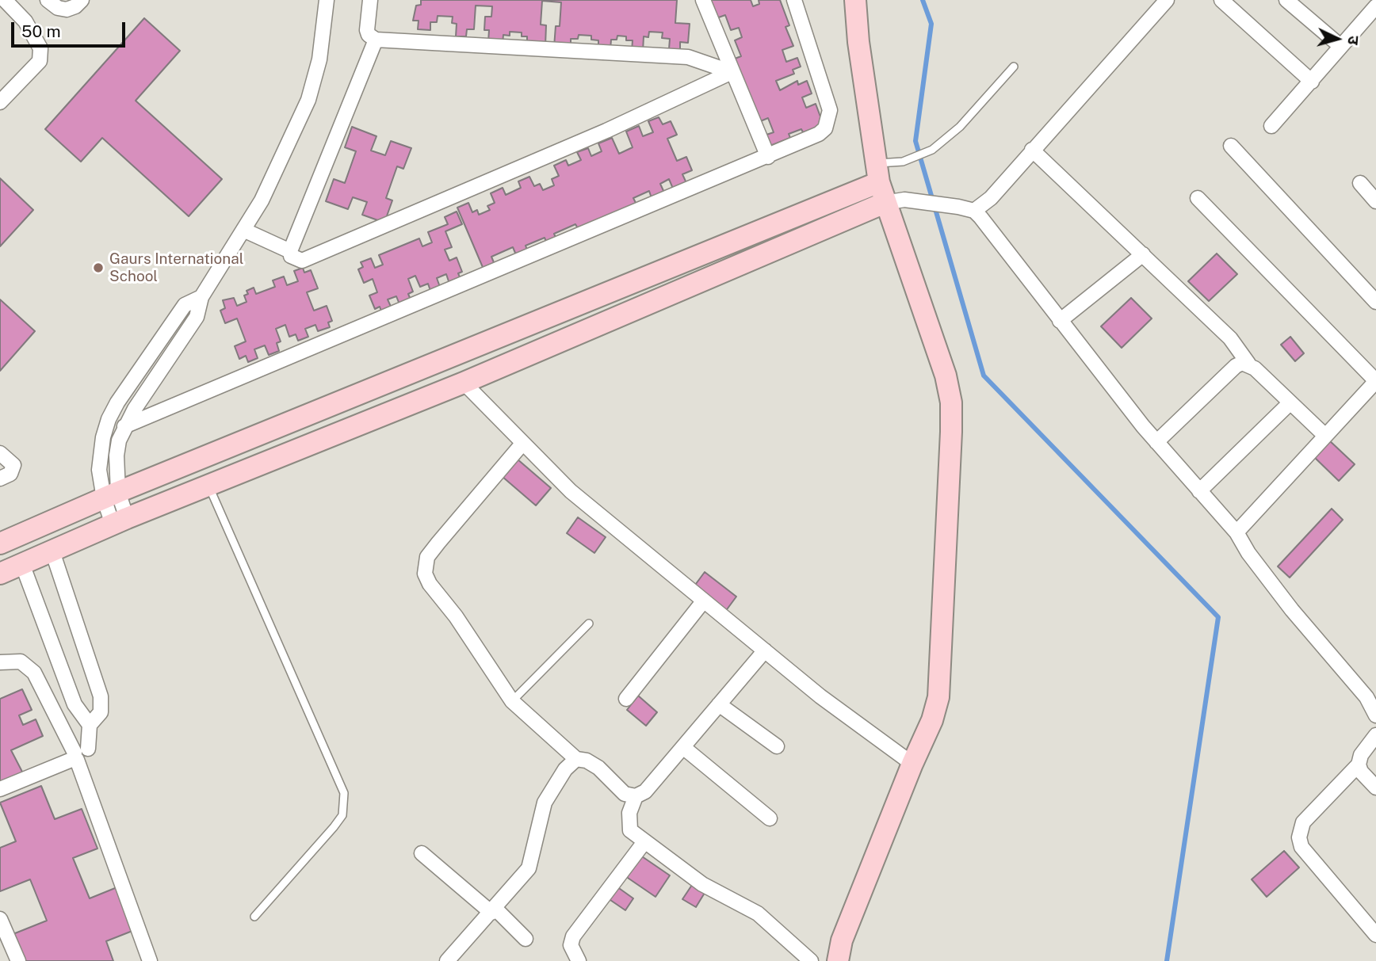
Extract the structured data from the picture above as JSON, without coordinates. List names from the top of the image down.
{
  "places": ["Gaurs International School"],
  "scale_bar": "50 m",
  "north": "right"
}
